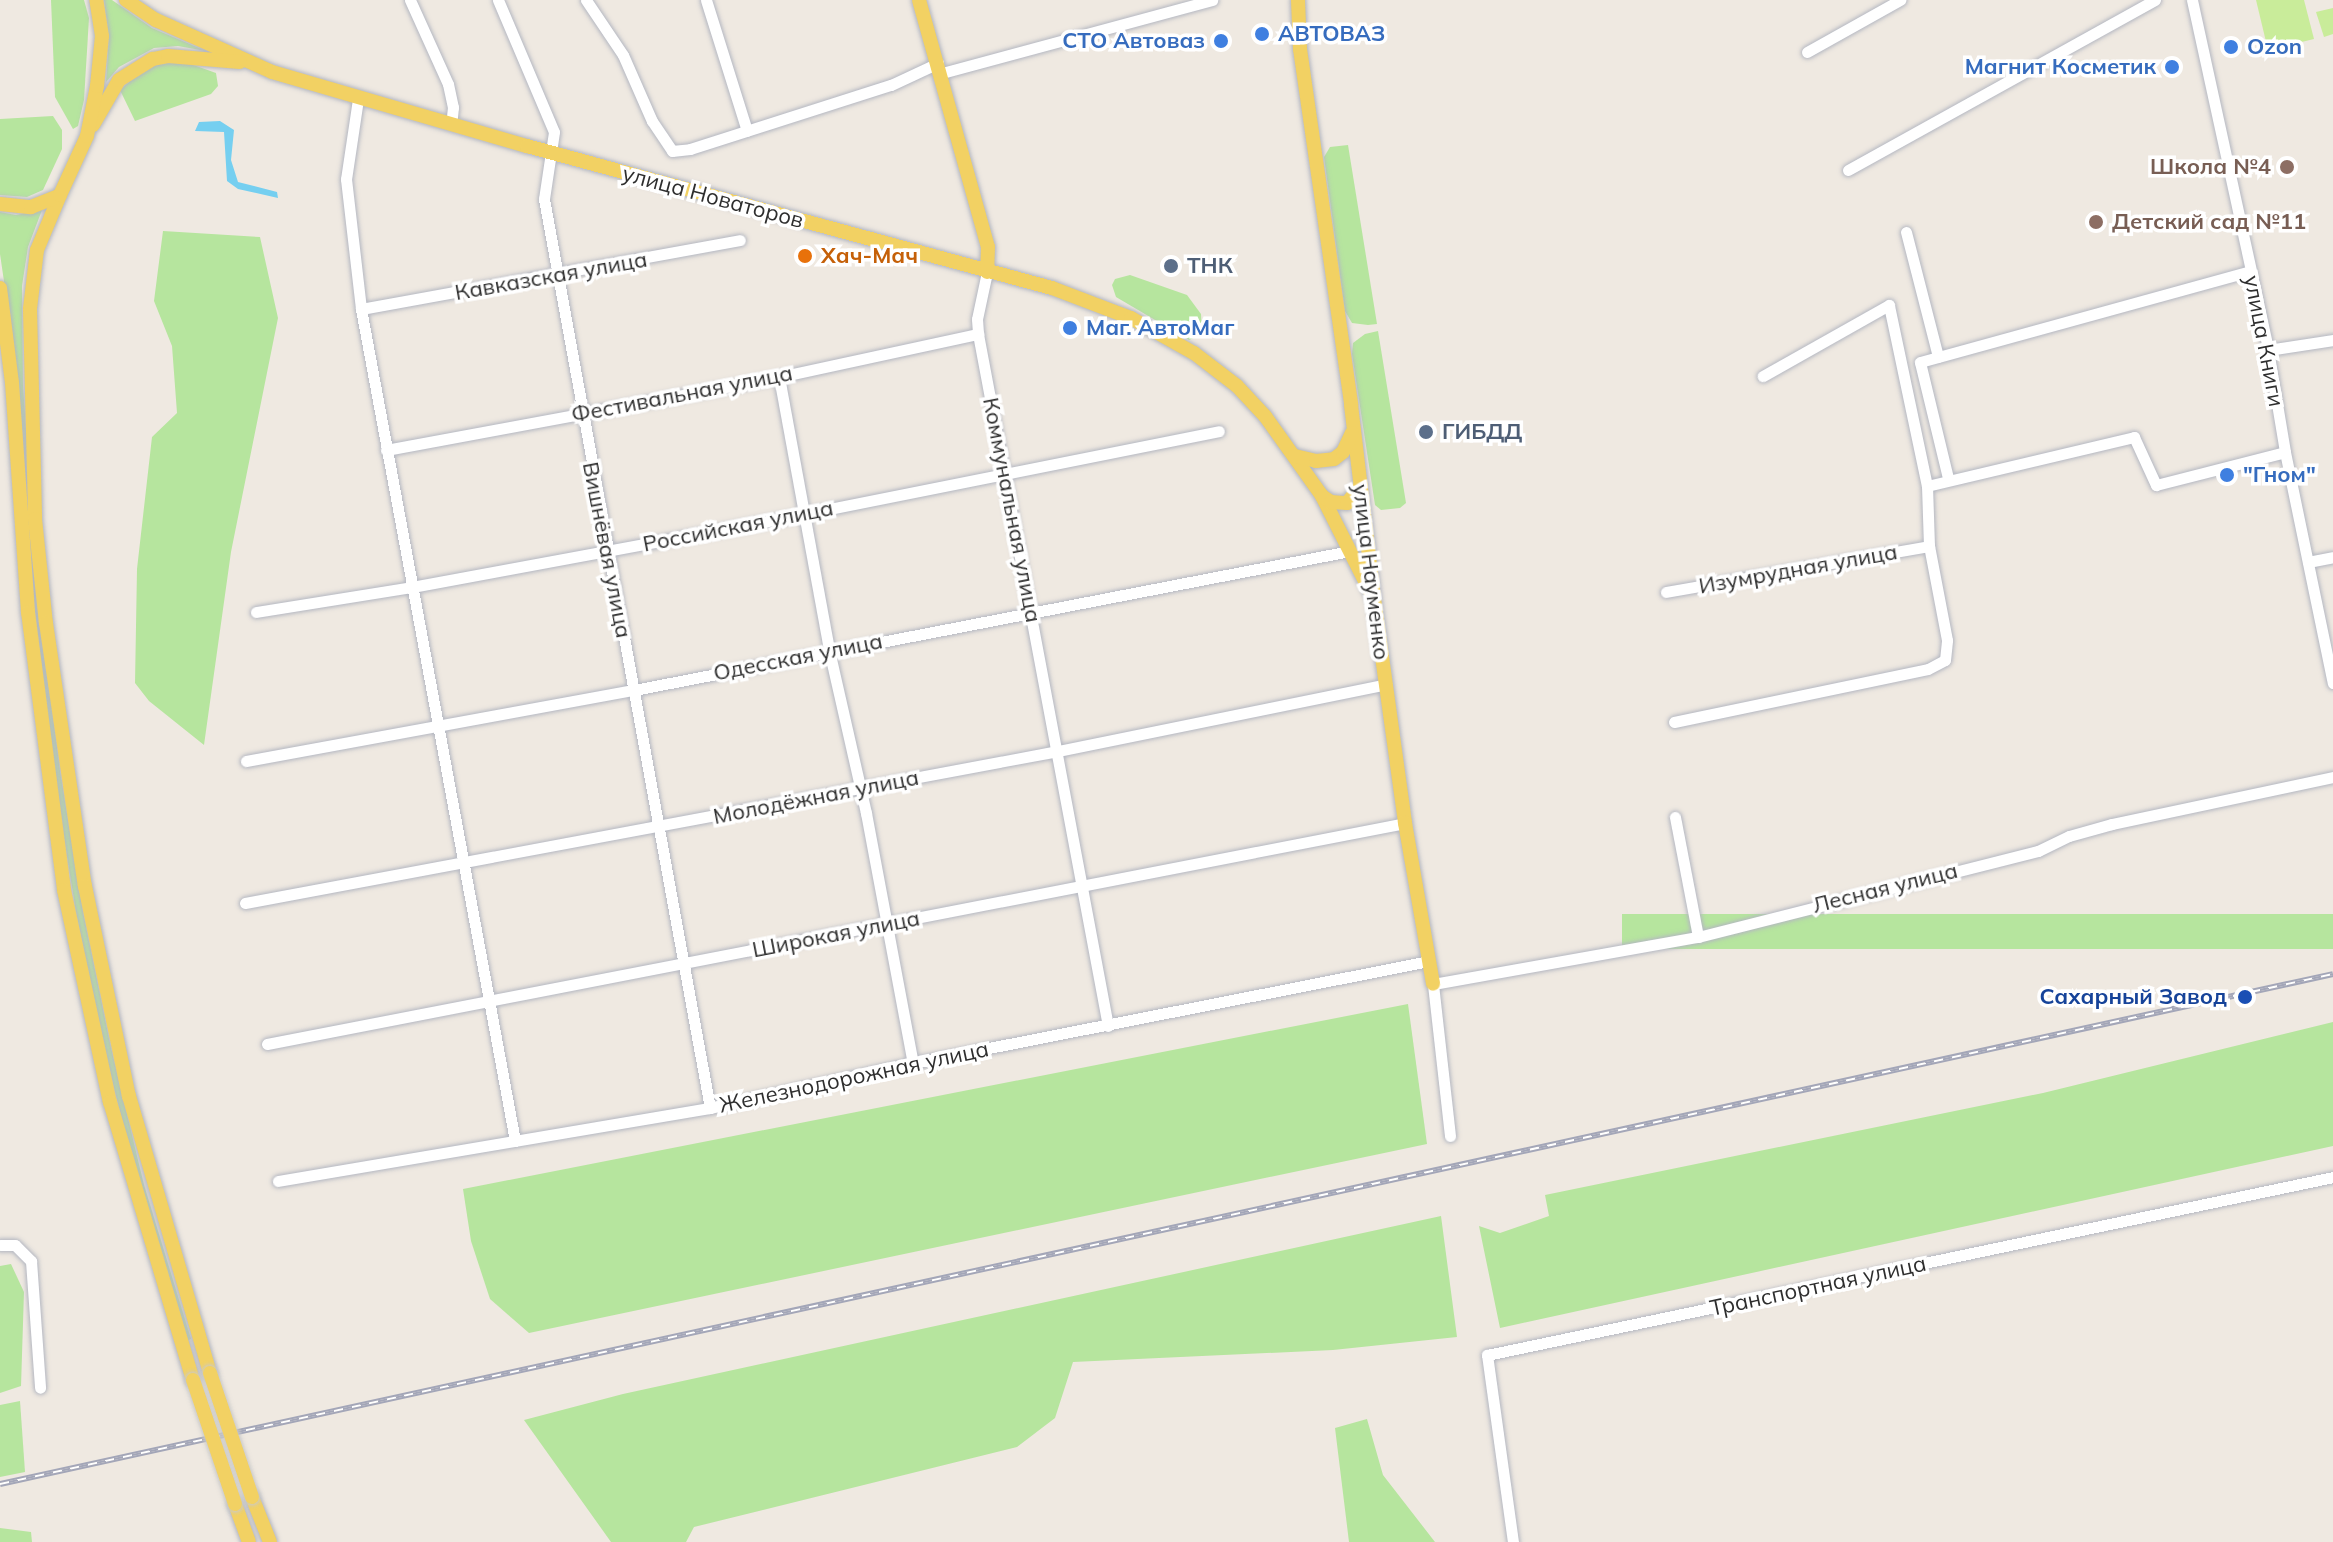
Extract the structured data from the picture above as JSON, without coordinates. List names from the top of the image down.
{
  "streets": {
    "main road": ["улица Новаторов", "Коммунальная улица", "улица Науменко"],
    "street": [
      "Кавказская улица",
      "улица Книги",
      "Фестивальная улица",
      "Российская улица",
      "Вишнёвая улица",
      "Изумрудная улица",
      "Одесская улица",
      "Молодёжная улица",
      "Лесная улица",
      "Широкая улица",
      "Железнодорожная улица",
      "Транспортная улица"
    ]
  },
  "crossings": [
    ["улица Новаторов", "Коммунальная улица"],
    ["улица Новаторов", "Вишнёвая улица"],
    ["улица Новаторов", "улица Науменко"],
    ["улица Новаторов", "Одесская улица"],
    ["Кавказская улица", "Вишнёвая улица"],
    ["Фестивальная улица", "Коммунальная улица"],
    ["Фестивальная улица", "Вишнёвая улица"],
    ["Коммунальная улица", "Российская улица"],
    ["Коммунальная улица", "Одесская улица"],
    ["Коммунальная улица", "Молодёжная улица"],
    ["Коммунальная улица", "Широкая улица"],
    ["Коммунальная улица", "Железнодорожная улица"],
    ["Российская улица", "Вишнёвая улица"],
    ["Вишнёвая улица", "Одесская улица"],
    ["Вишнёвая улица", "Молодёжная улица"],
    ["Вишнёвая улица", "Широкая улица"],
    ["Вишнёвая улица", "Железнодорожная улица"],
    ["улица Науменко", "Молодёжная улица"],
    ["улица Науменко", "Лесная улица"],
    ["улица Науменко", "Широкая улица"],
    ["улица Науменко", "Железнодорожная улица"]
  ],
  "places": [
    "АВТОВАЗ",
    "СТО Автоваз",
    "Ozon",
    "Магнит Косметик",
    "Школа №4",
    "Детский сад №11",
    "Хач-Мач",
    "ТНК",
    "Маг. АвтоМаг",
    "ГИБДД",
    "\"Гном\"",
    "Сахарный Завод"
  ]
}
